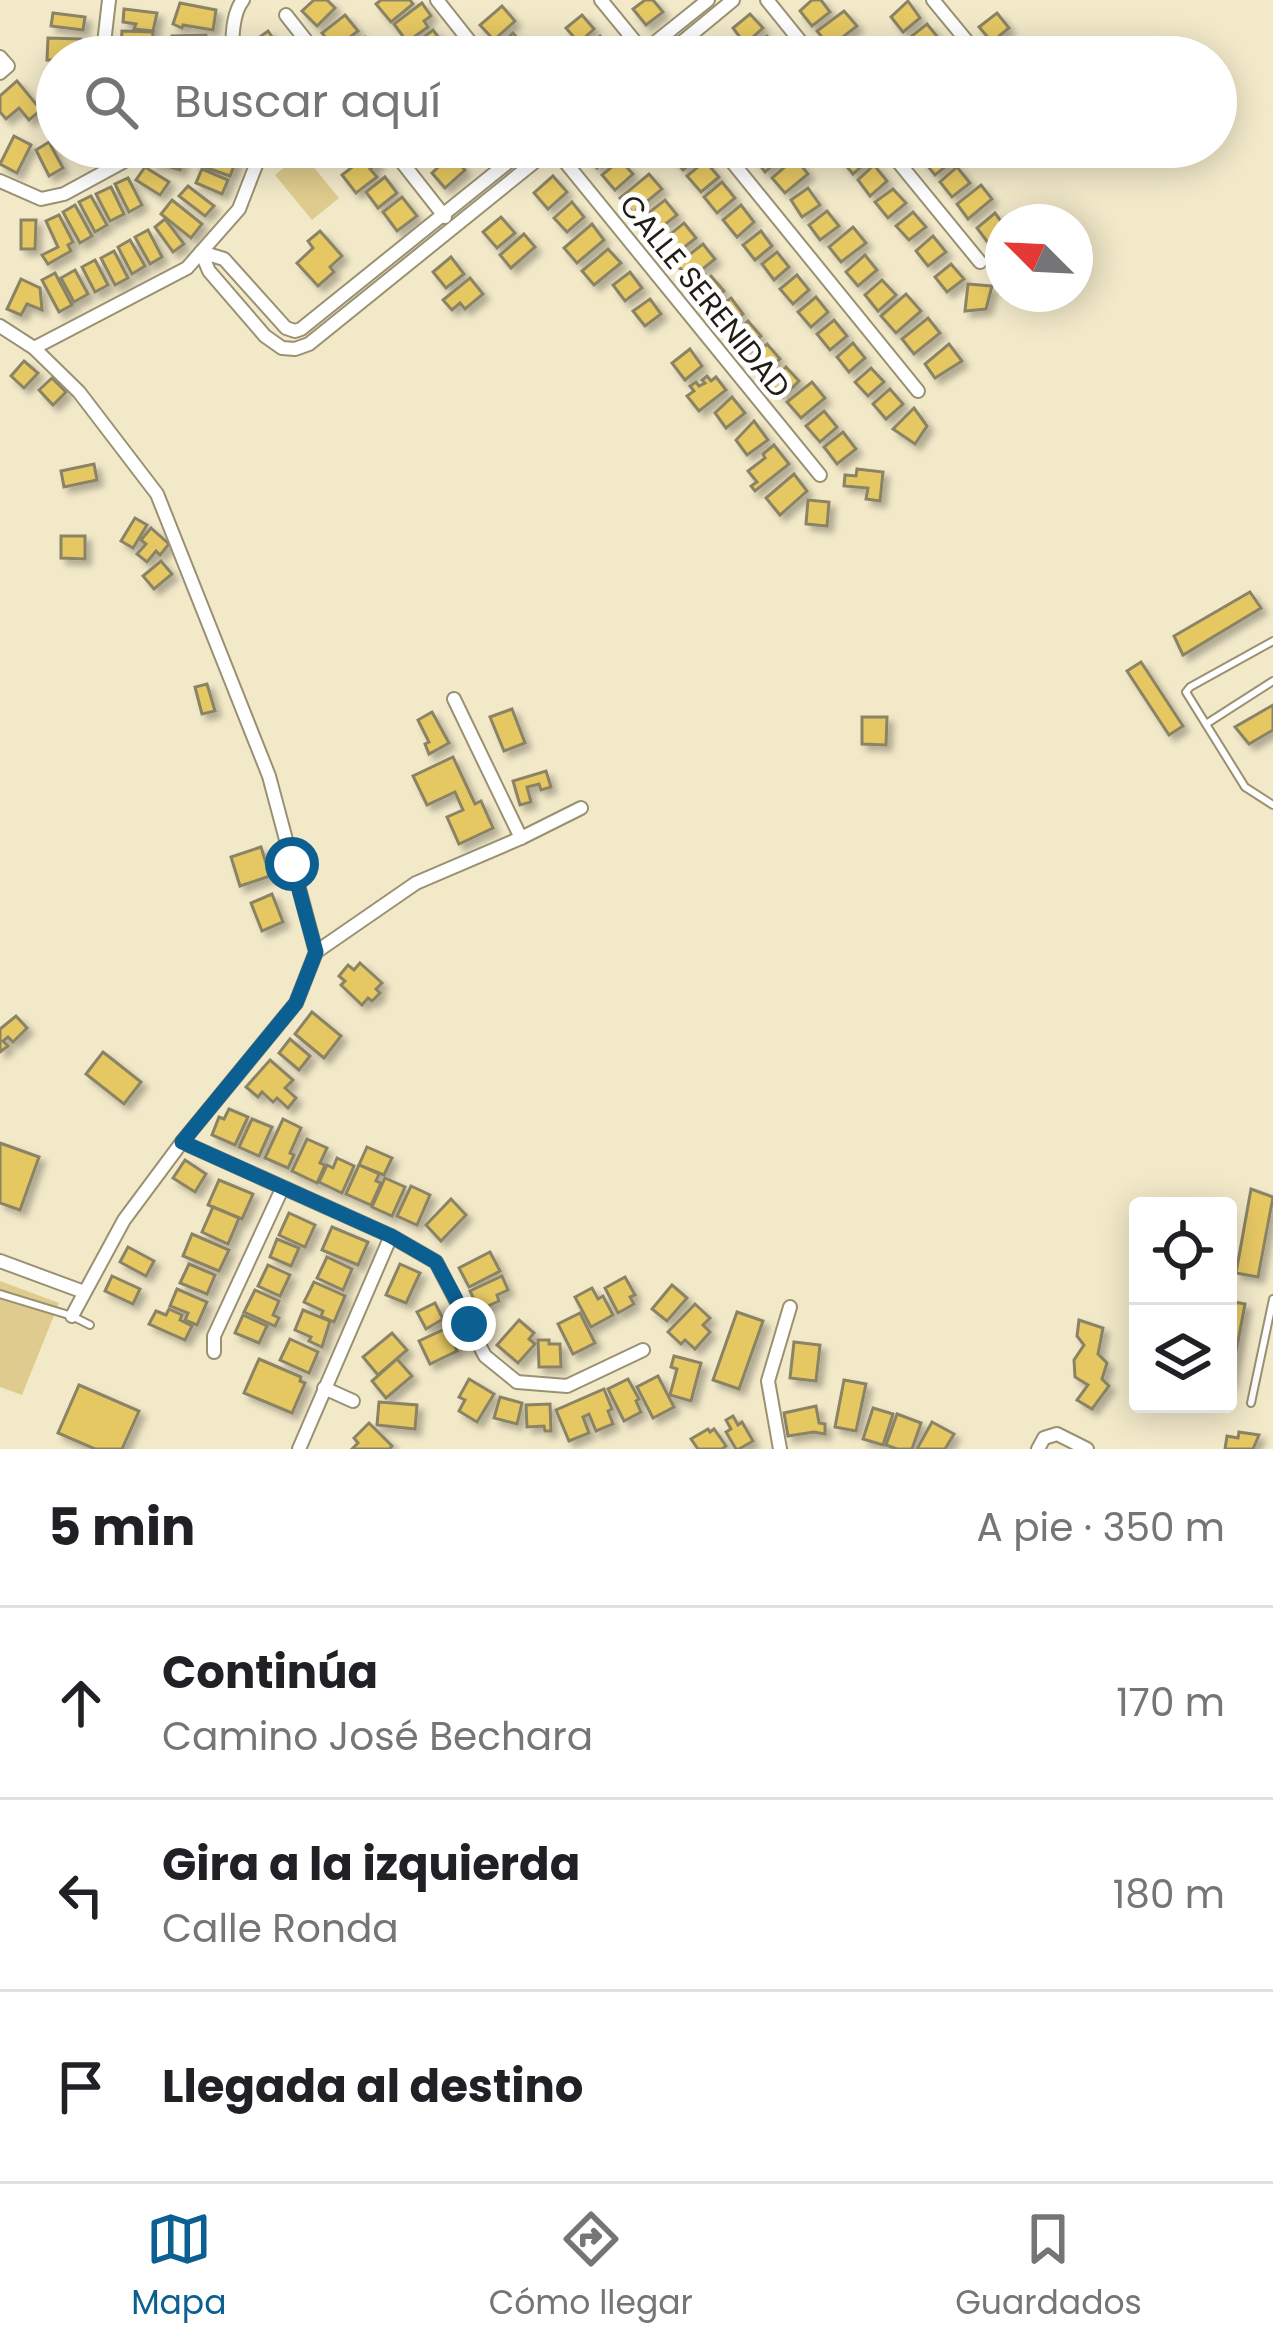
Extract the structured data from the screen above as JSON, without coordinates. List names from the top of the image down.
{
  "streets": {
    "street": ["CALLE SERENIDAD"]
  },
  "north": "top left",
  "page": {
    "search": "Buscar aquí",
    "heading": ["5 min", "A pie · 350 m"],
    "list": [
      ["Continúa", "Camino José Bechara", "170 m"],
      ["Gira a la izquierda", "Calle Ronda", "180 m"],
      "Llegada al destino"
    ],
    "nav": ["Mapa", "Cómo llegar", "Guardados"]
  }
}
